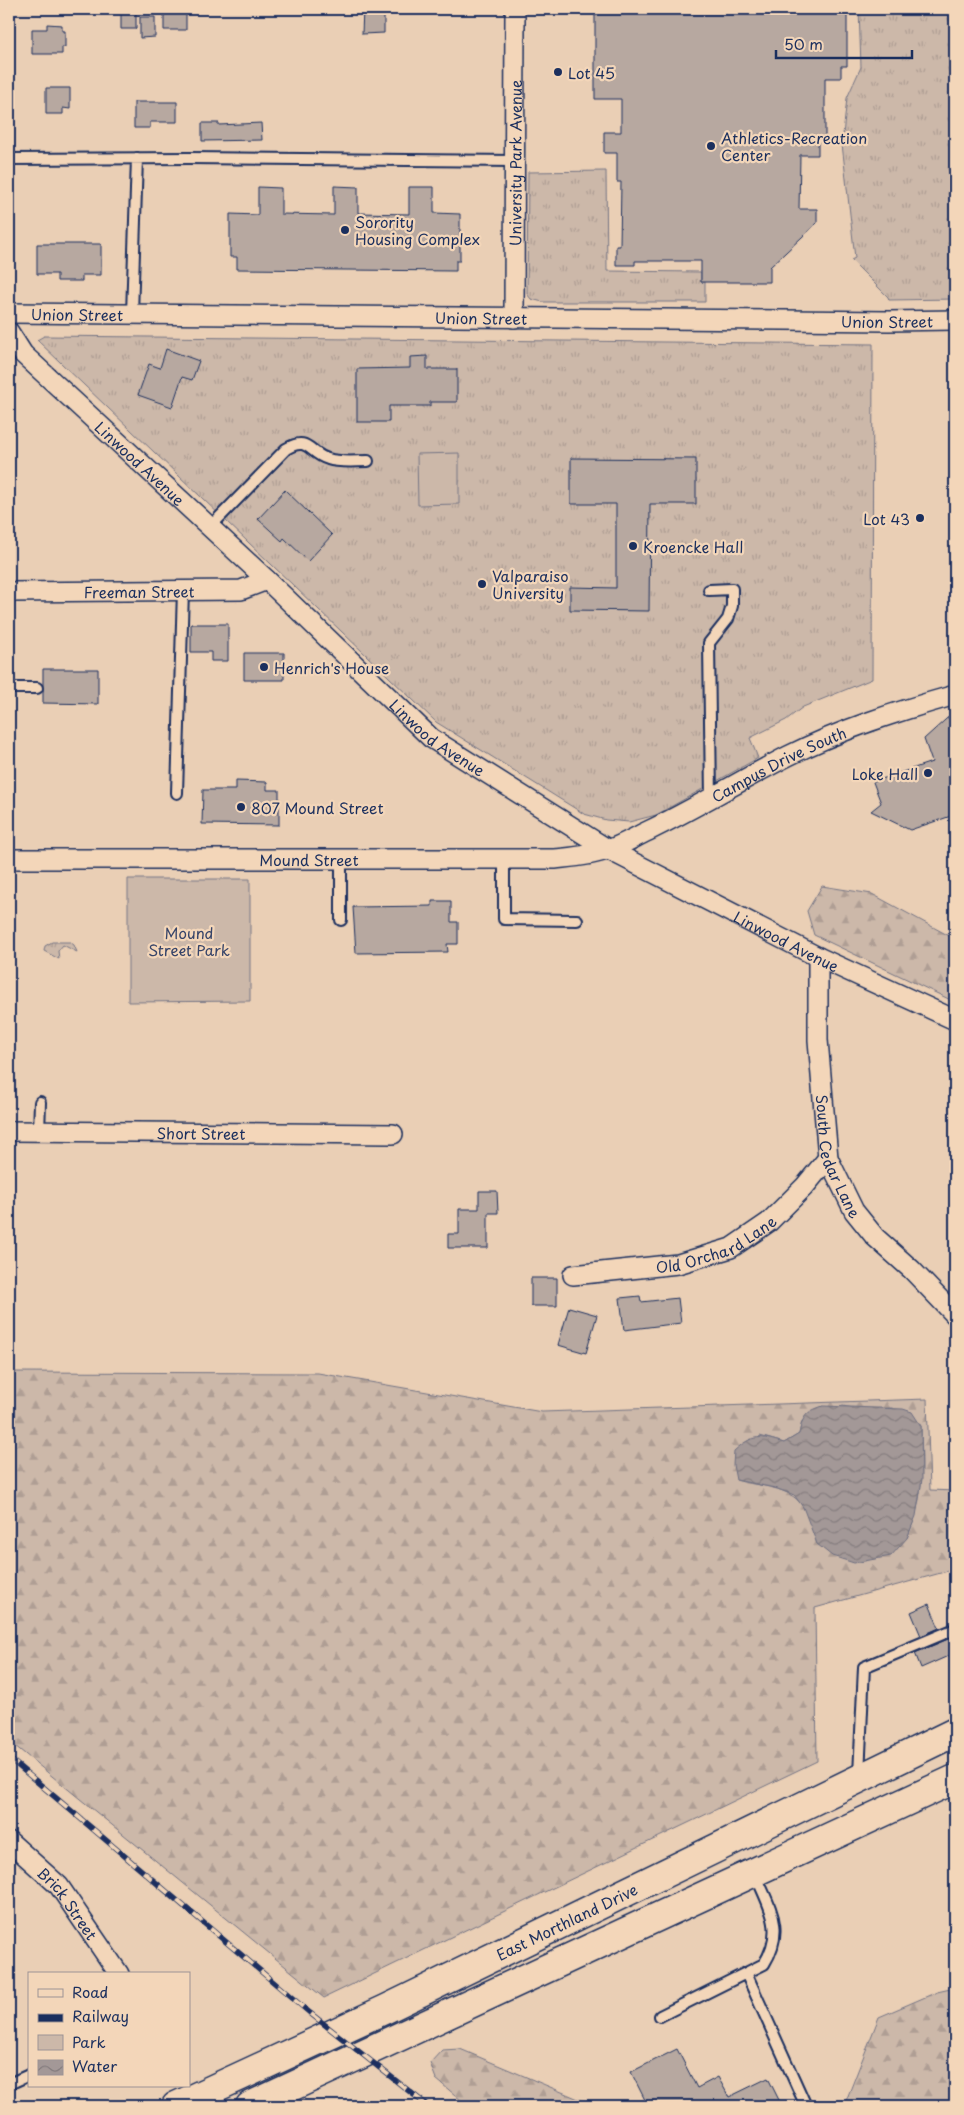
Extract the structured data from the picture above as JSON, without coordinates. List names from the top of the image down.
{
  "streets": {
    "highway": ["East Morthland Drive"],
    "street": [
      "University Park Avenue",
      "Union Street",
      "Linwood Avenue",
      "Freeman Street",
      "Campus Drive South",
      "Mound Street",
      "Short Street",
      "South Cedar Lane",
      "Old Orchard Lane",
      "Brick Street"
    ]
  },
  "crossings": [
    ["University Park Avenue", "Union Street"],
    ["Linwood Avenue", "Freeman Street"],
    ["Linwood Avenue", "Campus Drive South"],
    ["Linwood Avenue", "Mound Street"],
    ["Linwood Avenue", "South Cedar Lane"],
    ["Campus Drive South", "Mound Street"],
    ["South Cedar Lane", "Old Orchard Lane"]
  ],
  "parks": ["Mound Street Park"],
  "places": [
    "Lot 45",
    "Athletics-Recreation Center",
    "Sorority Housing Complex",
    "Lot 43",
    "Kroencke Hall",
    "Valparaiso University",
    "Henrich's House",
    "Loke Hall",
    "807 Mound Street"
  ],
  "legend": [
    "Road",
    "Railway",
    "Park",
    "Water"
  ],
  "scale_bar": "50 m"
}
